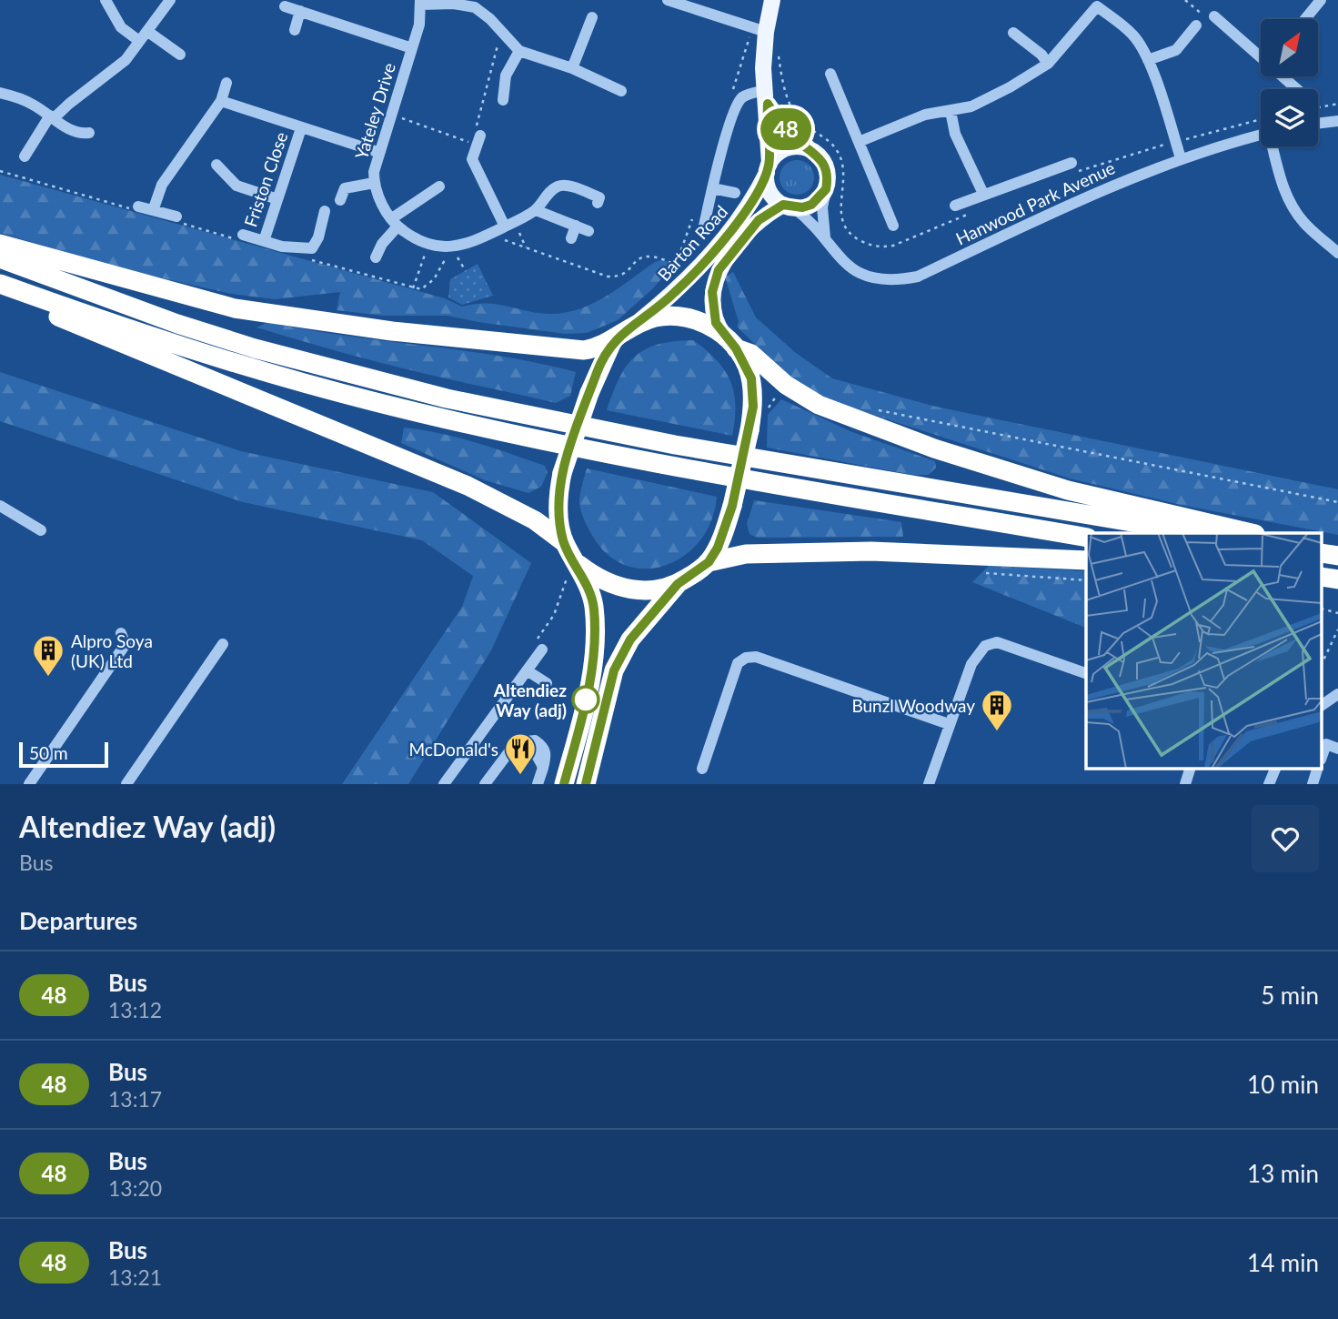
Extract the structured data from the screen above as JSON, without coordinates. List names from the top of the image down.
{
  "streets": {
    "main road": ["Barton Road"],
    "street": ["Yateley Drive", "Friston Close", "Hanwood Park Avenue"]
  },
  "crossings": [
    ["Hanwood Park Avenue", "Barton Road"]
  ],
  "places": {
    "building": ["Alpro Soya (UK) Ltd", "Bunzl Woodway"],
    "other": ["Altendiez Way (adj)"],
    "restaurant": ["McDonald's"]
  },
  "lines": ["bus line 48"],
  "scale_bar": "50 m",
  "north": "top right",
  "page": {
    "on_map": "48",
    "scale": "50 m",
    "heading": [
      ["Altendiez Way (adj)", "Bus"],
      "Departures"
    ],
    "list": [
      {
        "mark": "48",
        "name": "Bus",
        "note": "13:12",
        "value": "5 min"
      },
      {
        "mark": "48",
        "name": "Bus",
        "note": "13:17",
        "value": "10 min"
      },
      {
        "mark": "48",
        "name": "Bus",
        "note": "13:20",
        "value": "13 min"
      },
      {
        "mark": "48",
        "name": "Bus",
        "note": "13:21",
        "value": "14 min"
      }
    ]
  }
}
